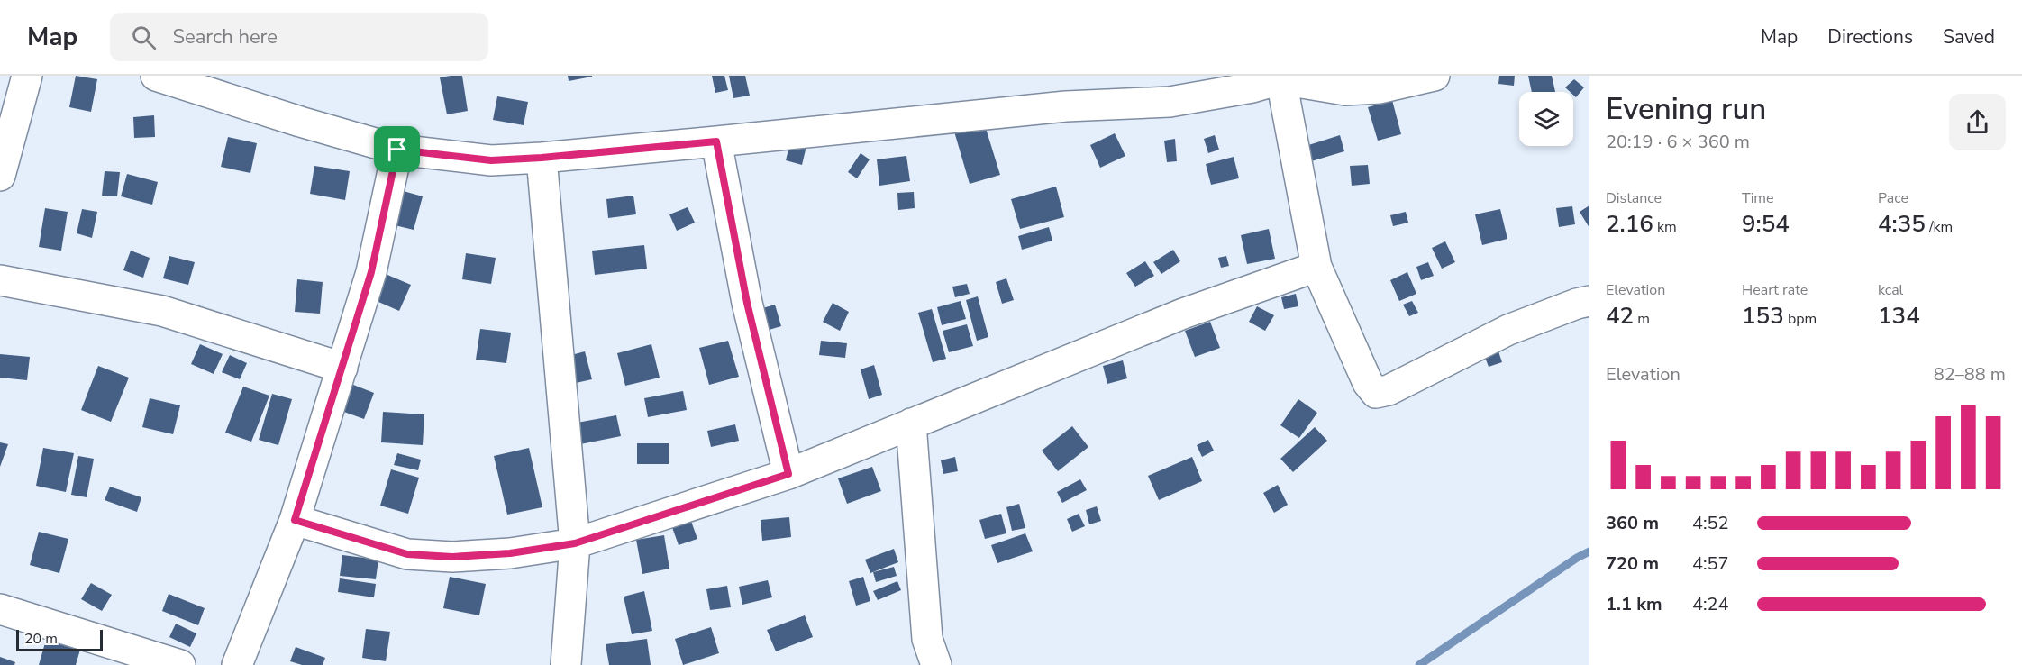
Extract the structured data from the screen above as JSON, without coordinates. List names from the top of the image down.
{
  "scale_bar": "20 m",
  "page": {
    "header": "Map",
    "search": "Search here",
    "nav": ["Map", "Directions", "Saved"],
    "heading": ["Evening run", "20:19 · 6 × 360 m"],
    "stats": [
      ["Distance", "2.16 km"],
      ["Time", "9:54"],
      ["Pace", "4:35 /km"],
      ["Elevation", "42 m"],
      ["Heart rate", "153 bpm"],
      ["kcal", "134"]
    ],
    "chart": ["Elevation", "82–88 m"],
    "list": [
      {
        "name": "360 m",
        "note": "4:52"
      },
      {
        "name": "720 m",
        "note": "4:57"
      },
      {
        "name": "1.1 km",
        "note": "4:24"
      }
    ],
    "scale": "20 m"
  }
}
